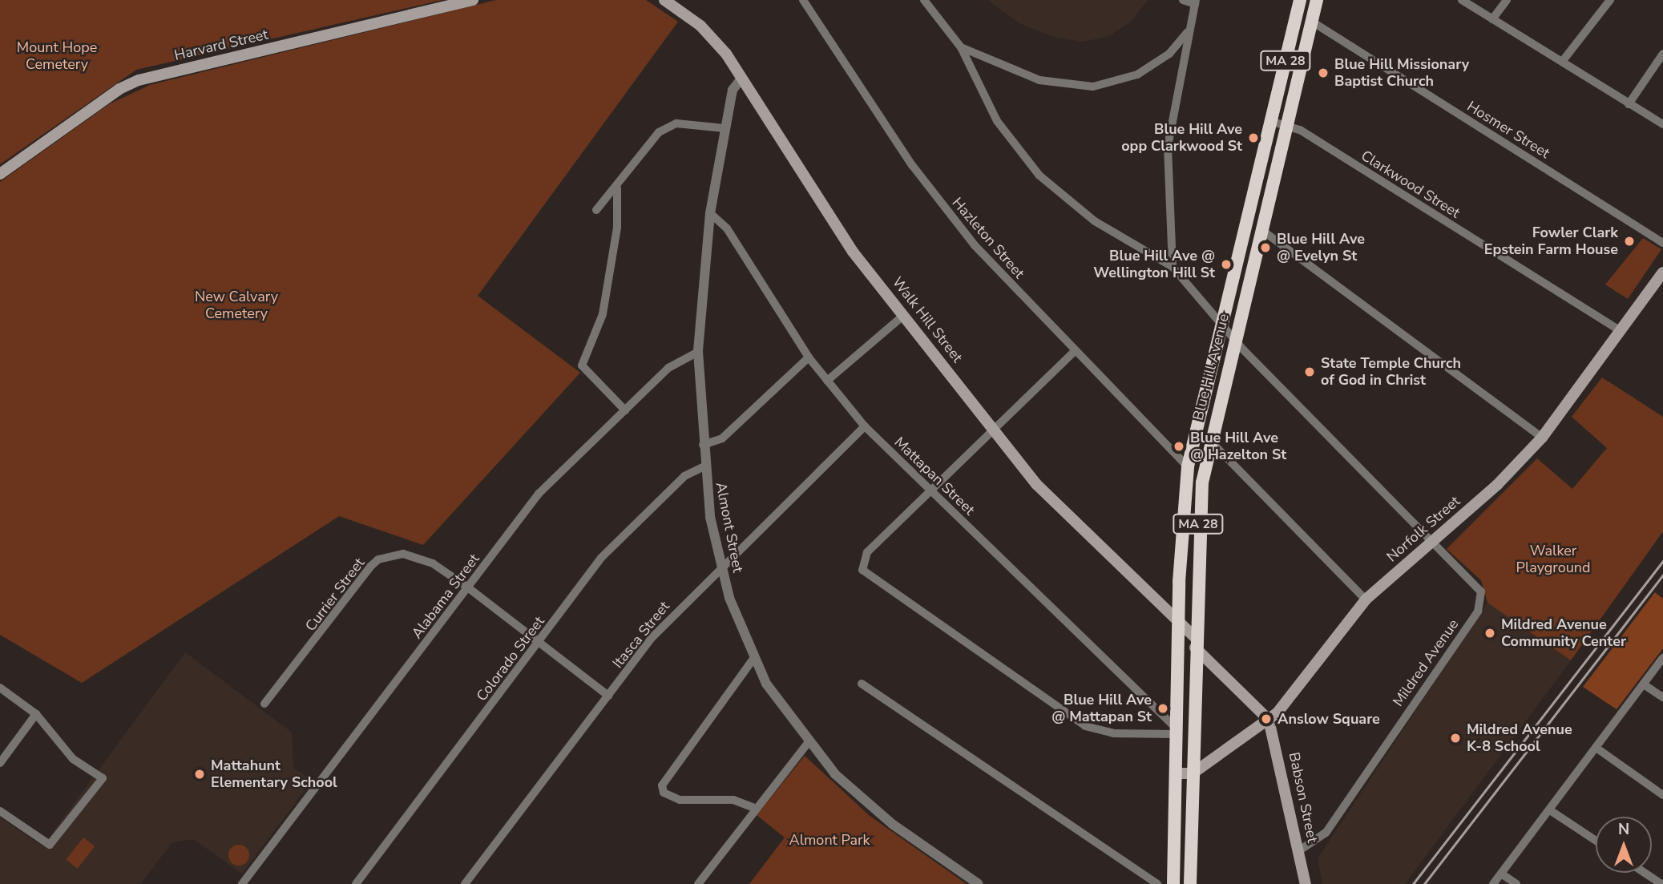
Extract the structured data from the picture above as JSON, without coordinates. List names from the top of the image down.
{
  "streets": {
    "highway": ["MA 28", "Blue Hill Avenue"],
    "main road": [
      "Harvard Street",
      "Walk Hill Street",
      "Norfolk Street",
      "Babson Street"
    ],
    "street": [
      "Hosmer Street",
      "Clarkwood Street",
      "Hazleton Street",
      "Mattapan Street",
      "Almont Street",
      "Currier Street",
      "Alabama Street",
      "Itasca Street",
      "Colorado Street",
      "Mildred Avenue"
    ]
  },
  "crossings": [
    ["Hosmer Street", "Blue Hill Avenue"],
    ["Clarkwood Street", "Blue Hill Avenue"],
    ["Clarkwood Street", "Norfolk Street"],
    ["Hazleton Street", "Blue Hill Avenue"],
    ["Walk Hill Street", "Blue Hill Avenue"],
    ["Walk Hill Street", "Almont Street"],
    ["Blue Hill Avenue", "Mattapan Street"],
    ["Blue Hill Avenue", "Norfolk Street"],
    ["Mattapan Street", "Almont Street"],
    ["Mattapan Street", "Itasca Street"],
    ["Almont Street", "Alabama Street"],
    ["Almont Street", "Itasca Street"],
    ["Almont Street", "Colorado Street"],
    ["Norfolk Street", "Mildred Avenue"],
    ["Norfolk Street", "Babson Street"],
    ["Currier Street", "Alabama Street"],
    ["Currier Street", "Itasca Street"],
    ["Currier Street", "Colorado Street"],
    ["Mildred Avenue", "Babson Street"]
  ],
  "parks": [
    "Mount Hope Cemetery",
    "New Calvary Cemetery",
    "Walker Playground",
    "Almont Park"
  ],
  "places": [
    "Blue Hill Missionary Baptist Church",
    "Blue Hill Ave opp Clarkwood St",
    "Fowler Clark Epstein Farm House",
    "Blue Hill Ave @ Evelyn St",
    "Blue Hill Ave @ Wellington Hill St",
    "State Temple Church of God in Christ",
    "Blue Hill Ave @ Hazelton St",
    "Mildred Avenue Community Center",
    "Blue Hill Ave @ Mattapan St",
    "Anslow Square",
    "Mildred Avenue K-8 School",
    "Mattahunt Elementary School"
  ],
  "north": "top"
}
